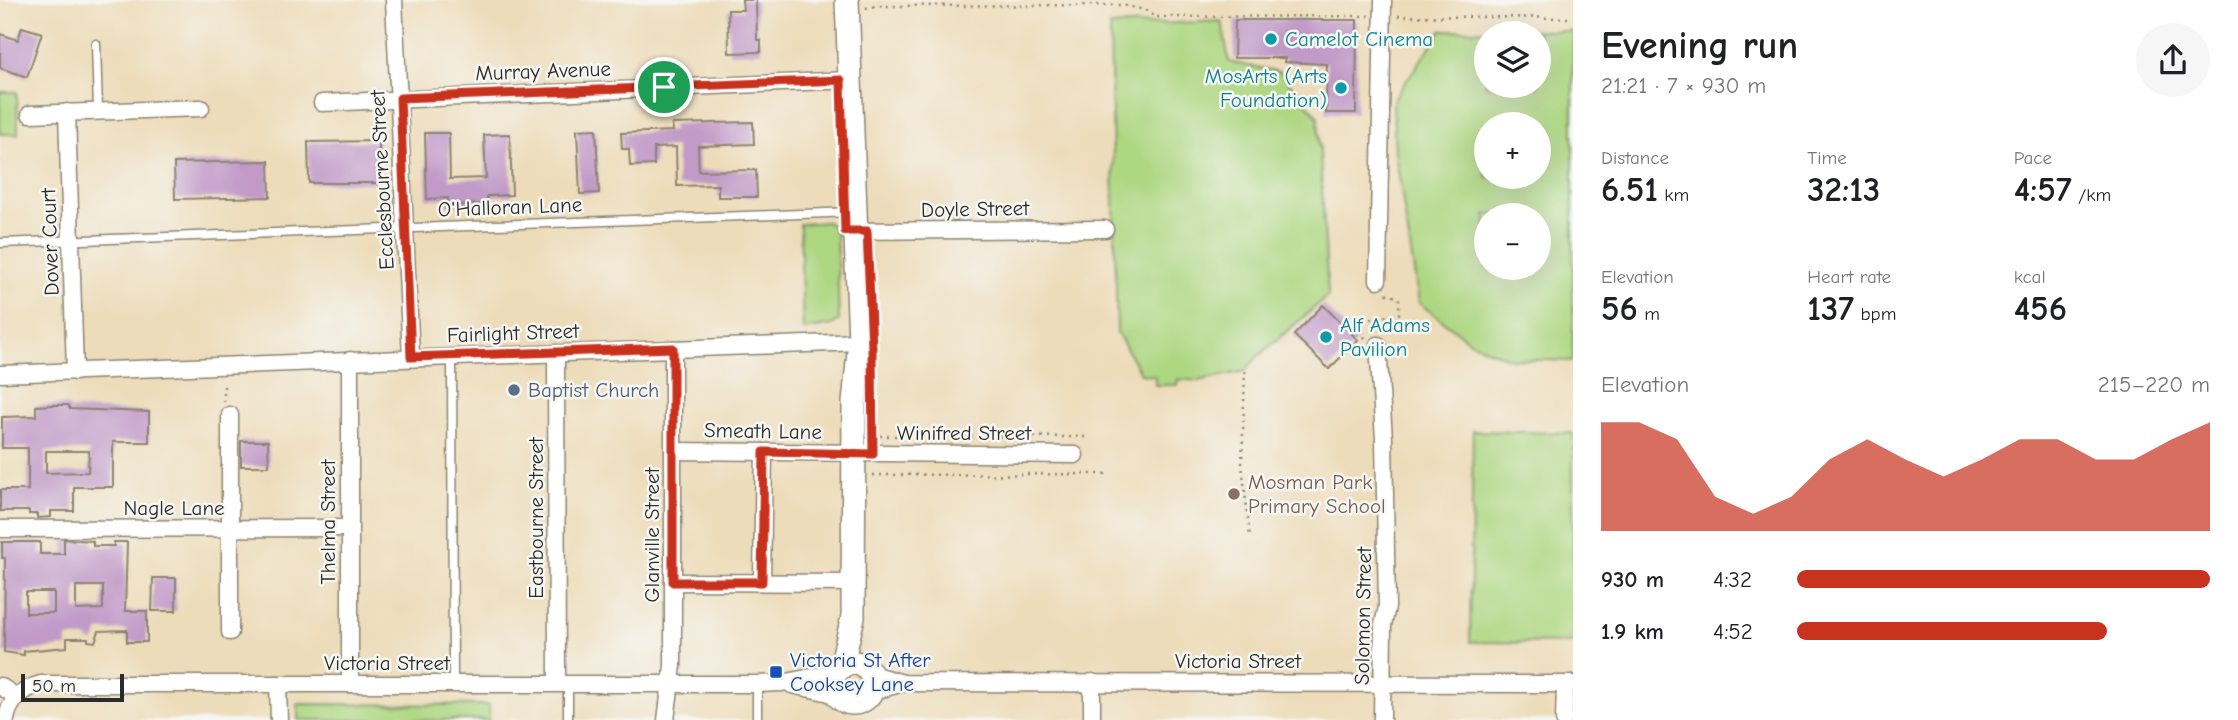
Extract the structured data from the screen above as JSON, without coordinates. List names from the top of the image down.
{
  "streets": {
    "street": [
      "Murray Avenue",
      "Ecclesbourne Street",
      "Doyle Street",
      "Dover Court",
      "Fairlight Street",
      "Smeath Lane",
      "Winifred Street",
      "Nagle Lane",
      "Eastbourne Street",
      "Thelma Street",
      "Glanville Street",
      "Solomon Street",
      "Victoria Street"
    ],
    "lane": ["O'Halloran Lane"]
  },
  "crossings": [
    ["Murray Avenue", "Ecclesbourne Street"],
    ["Ecclesbourne Street", "O'Halloran Lane"],
    ["Ecclesbourne Street", "Fairlight Street"],
    ["O'Halloran Lane", "Doyle Street"],
    ["O'Halloran Lane", "Dover Court"],
    ["Dover Court", "Fairlight Street"],
    ["Fairlight Street", "Eastbourne Street"],
    ["Fairlight Street", "Thelma Street"],
    ["Fairlight Street", "Glanville Street"],
    ["Smeath Lane", "Winifred Street"],
    ["Smeath Lane", "Glanville Street"],
    ["Nagle Lane", "Thelma Street"],
    ["Eastbourne Street", "Victoria Street"],
    ["Thelma Street", "Victoria Street"],
    ["Glanville Street", "Victoria Street"],
    ["Solomon Street", "Victoria Street"]
  ],
  "places": {
    "other": [
      "Camelot Cinema",
      "MosArts (Arts Foundation)",
      "Alf Adams Pavilion",
      "Baptist Church",
      "Mosman Park Primary School"
    ],
    "transit": ["Victoria St After Cooksey Lane"]
  },
  "scale_bar": "50 m",
  "page": {
    "heading": ["Evening run", "21:21 · 7 × 930 m"],
    "map_buttons": ["+", "−"],
    "stats": [
      ["Distance", "6.51 km"],
      ["Time", "32:13"],
      ["Pace", "4:57 /km"],
      ["Elevation", "56 m"],
      ["Heart rate", "137 bpm"],
      ["kcal", "456"]
    ],
    "chart": ["Elevation", "215–220 m"],
    "list": [
      {
        "name": "930 m",
        "note": "4:32"
      },
      {
        "name": "1.9 km",
        "note": "4:52"
      }
    ],
    "scale": "50 m"
  }
}
